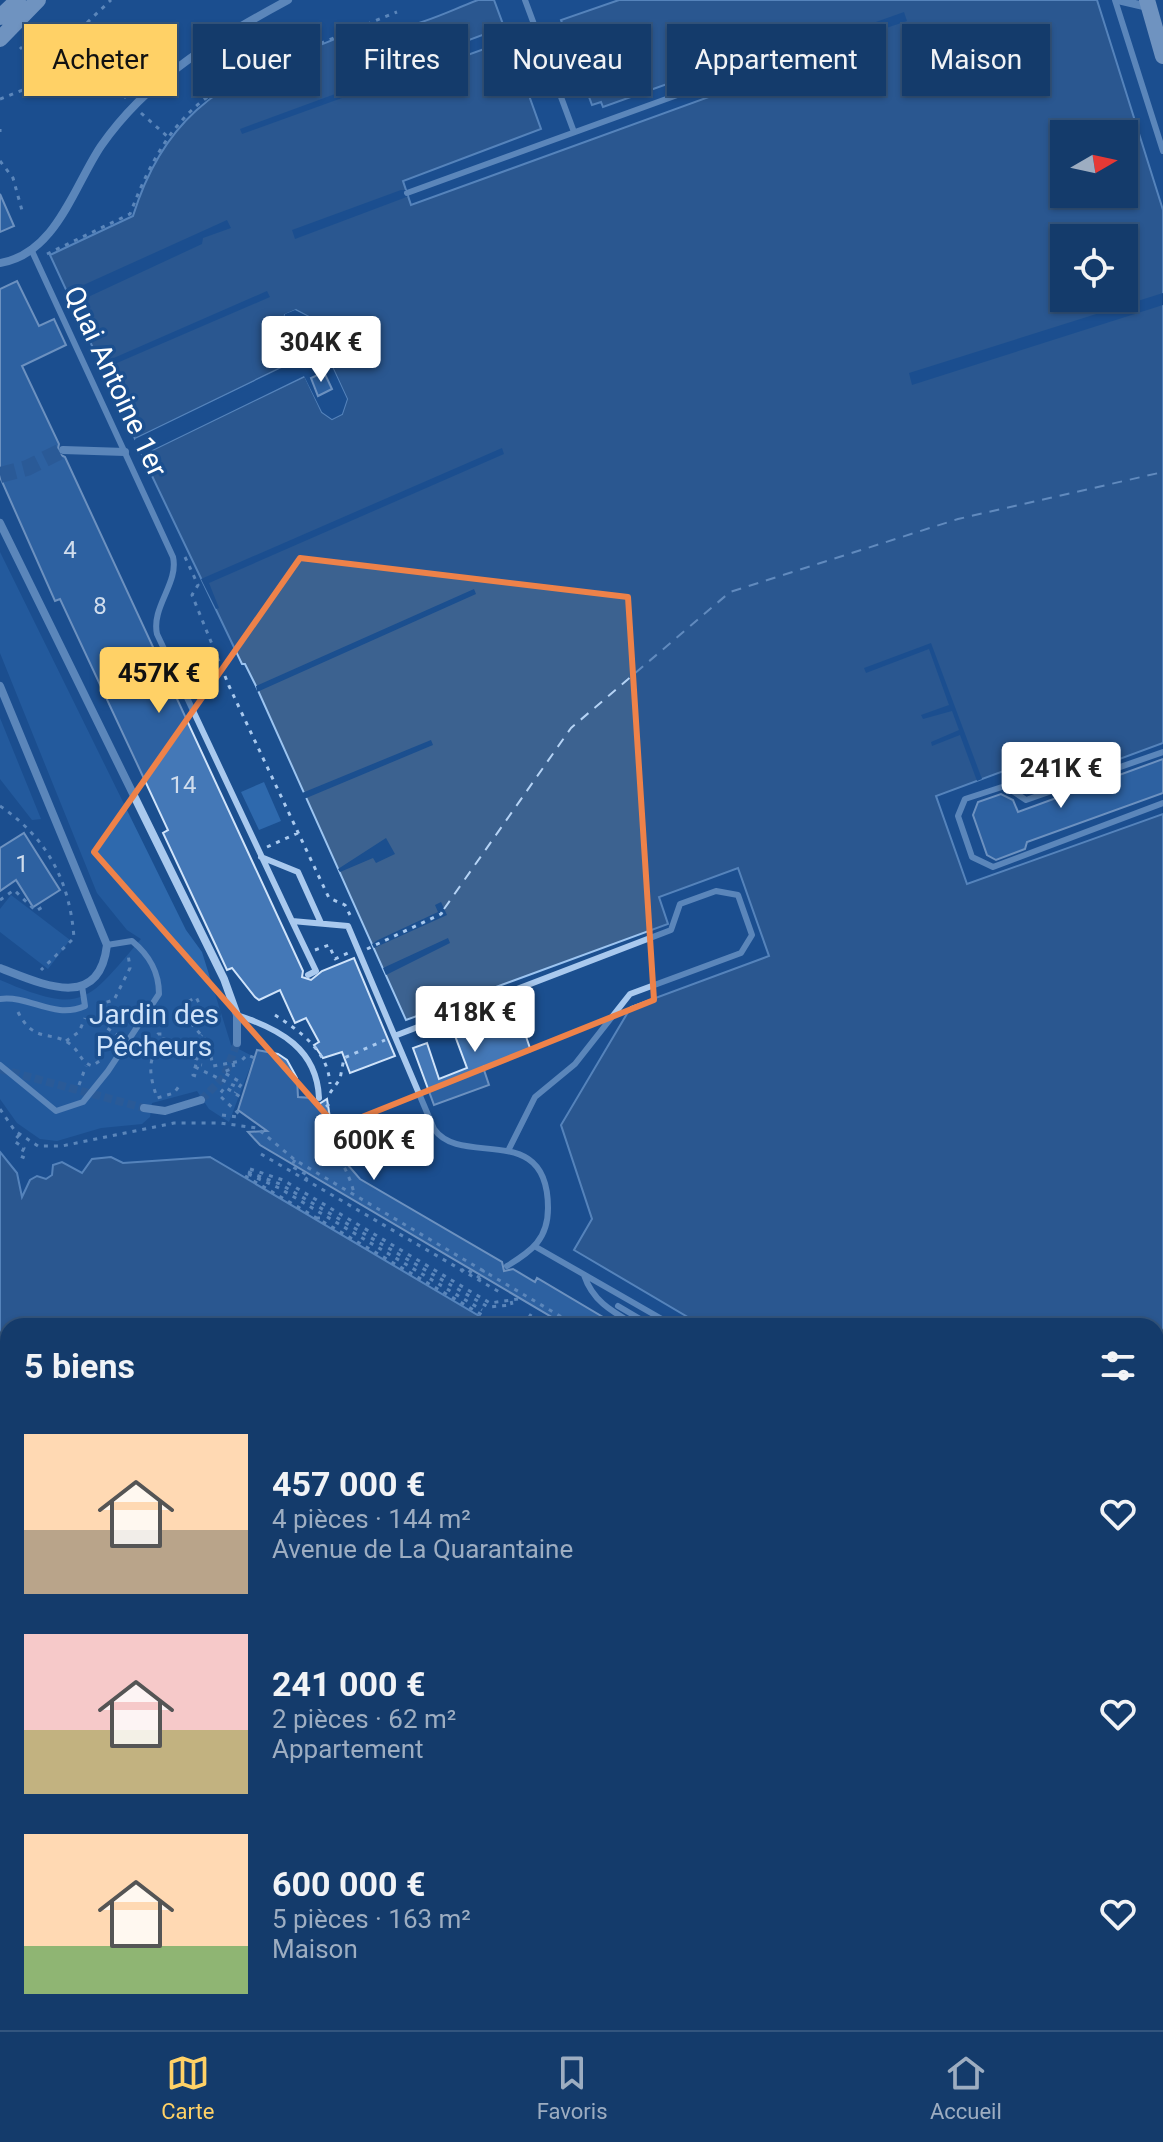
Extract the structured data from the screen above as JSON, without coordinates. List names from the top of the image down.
{
  "streets": {
    "lane": ["Quai Antoine 1er"]
  },
  "parks": ["Jardin des Pêcheurs"],
  "house_numbers": [
    "4",
    "8",
    "14",
    "1"
  ],
  "north": "right",
  "page": {
    "chip": [
      "Acheter",
      "Louer",
      "Filtres",
      "Nouveau",
      "Appartement",
      "Maison"
    ],
    "price": [
      "304K €",
      "457K €",
      "241K €",
      "418K €",
      "600K €"
    ],
    "heading": "5 biens",
    "list": [
      {
        "name": "457 000 €",
        "note": "4 pièces · 144 m² · Avenue de La Quarantaine"
      },
      {
        "name": "241 000 €",
        "note": "2 pièces · 62 m² · Appartement"
      },
      {
        "name": "600 000 €",
        "note": "5 pièces · 163 m² · Maison"
      }
    ],
    "tabs": ["Carte", "Favoris", "Accueil"]
  }
}
